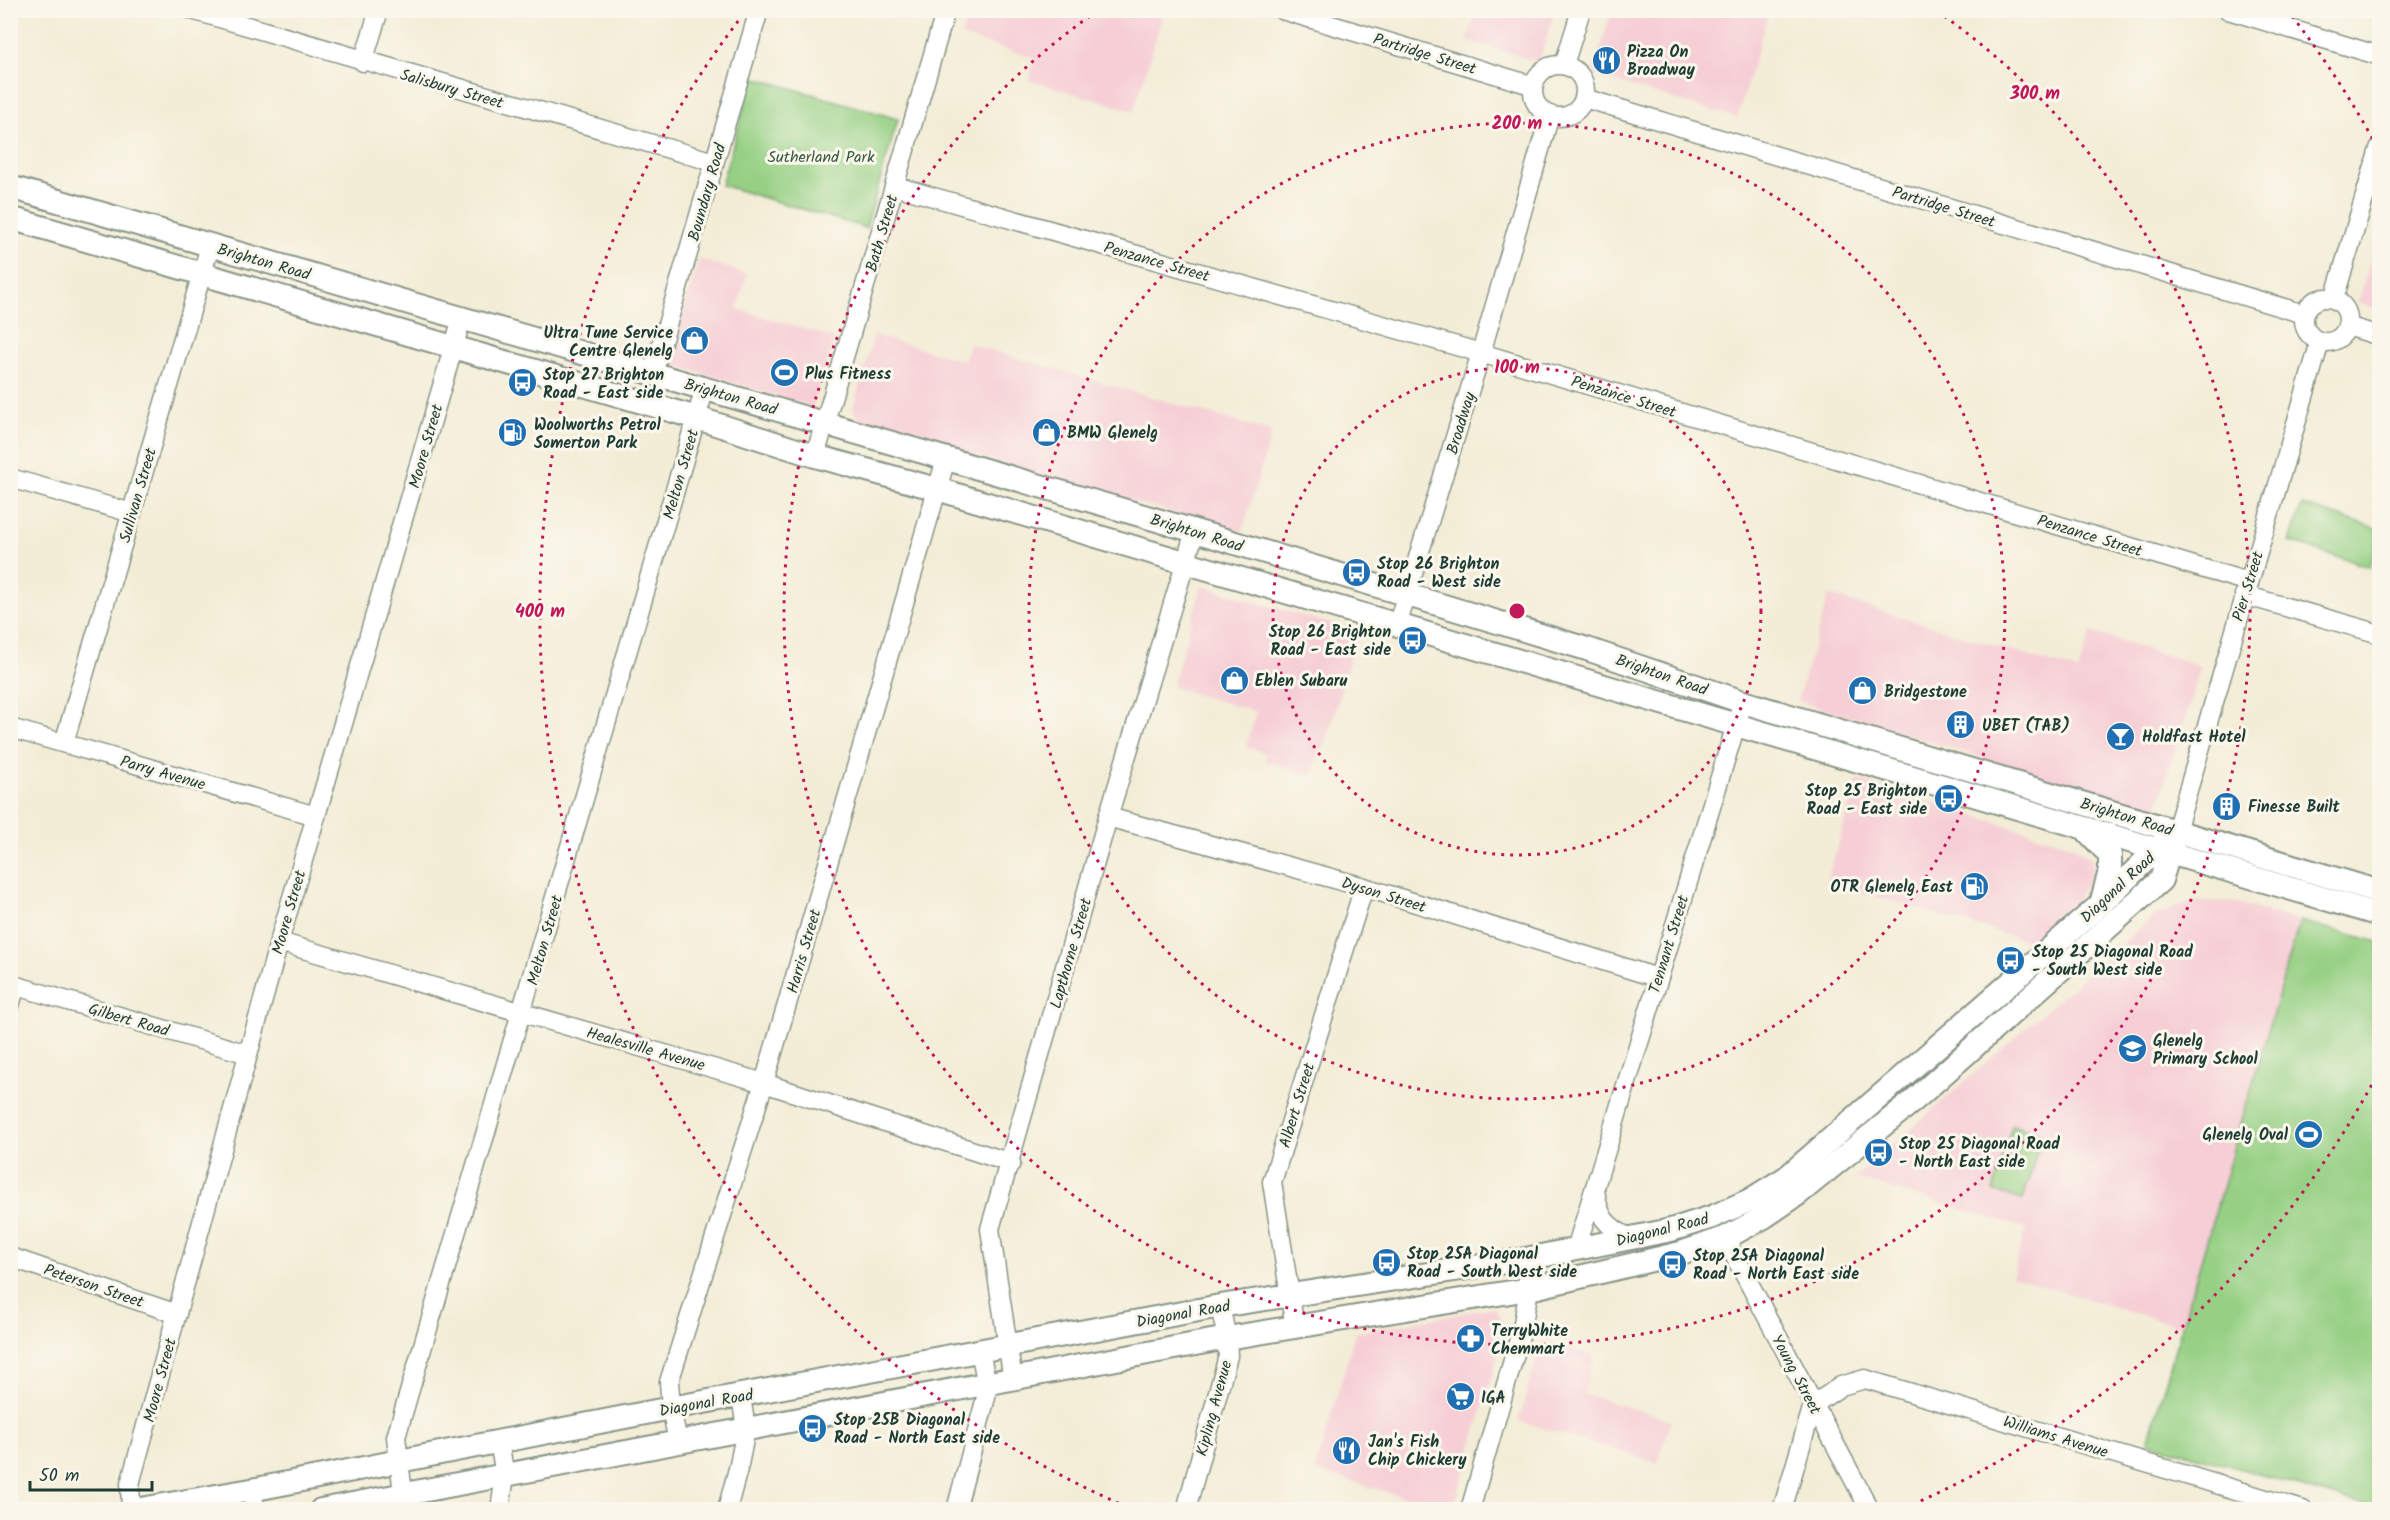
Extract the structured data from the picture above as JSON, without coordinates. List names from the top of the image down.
{
  "streets": {
    "main road": ["Brighton Road", "Diagonal Road"],
    "street": [
      "Partridge Street",
      "Salisbury Street",
      "Boundary Road",
      "Bath Street",
      "Penzance Street",
      "Broadway",
      "Moore Street",
      "Melton Street",
      "Sullivan Street",
      "Pier Street",
      "Parry Avenue",
      "Dyson Street",
      "Tennant Street",
      "Harris Street",
      "Lapthorne Street",
      "Gilbert Road",
      "Healesville Avenue",
      "Albert Street",
      "Peterson Street",
      "Young Street",
      "Kipling Avenue",
      "Williams Avenue"
    ]
  },
  "crossings": [
    ["Partridge Street", "Broadway"],
    ["Partridge Street", "Pier Street"],
    ["Salisbury Street", "Boundary Road"],
    ["Boundary Road", "Brighton Road"],
    ["Bath Street", "Brighton Road"],
    ["Bath Street", "Penzance Street"],
    ["Brighton Road", "Broadway"],
    ["Brighton Road", "Moore Street"],
    ["Brighton Road", "Melton Street"],
    ["Brighton Road", "Sullivan Street"],
    ["Brighton Road", "Pier Street"],
    ["Brighton Road", "Diagonal Road"],
    ["Brighton Road", "Tennant Street"],
    ["Brighton Road", "Harris Street"],
    ["Brighton Road", "Lapthorne Street"],
    ["Penzance Street", "Broadway"],
    ["Penzance Street", "Pier Street"],
    ["Moore Street", "Parry Avenue"],
    ["Moore Street", "Diagonal Road"],
    ["Moore Street", "Gilbert Road"],
    ["Moore Street", "Healesville Avenue"],
    ["Moore Street", "Peterson Street"],
    ["Melton Street", "Diagonal Road"],
    ["Melton Street", "Healesville Avenue"],
    ["Sullivan Street", "Parry Avenue"],
    ["Pier Street", "Diagonal Road"],
    ["Diagonal Road", "Tennant Street"],
    ["Diagonal Road", "Harris Street"],
    ["Diagonal Road", "Lapthorne Street"],
    ["Diagonal Road", "Albert Street"],
    ["Diagonal Road", "Young Street"],
    ["Diagonal Road", "Kipling Avenue"],
    ["Dyson Street", "Tennant Street"],
    ["Dyson Street", "Lapthorne Street"],
    ["Dyson Street", "Albert Street"],
    ["Harris Street", "Healesville Avenue"],
    ["Lapthorne Street", "Healesville Avenue"],
    ["Young Street", "Williams Avenue"]
  ],
  "parks": ["Sutherland Park"],
  "places": {
    "restaurant": ["Pizza On Broadway", "Jan's Fish Chip Chickery"],
    "shop": [
      "Ultra Tune Service Centre Glenelg",
      "BMW Glenelg",
      "Eblen Subaru",
      "Bridgestone"
    ],
    "sports": ["Plus Fitness", "Glenelg Oval"],
    "bus stop": [
      "Stop 27 Brighton Road - East side",
      "Stop 26 Brighton Road - West side",
      "Stop 26 Brighton Road - East side",
      "Stop 25 Brighton Road - East side",
      "Stop 25 Diagonal Road - South West side",
      "Stop 25 Diagonal Road - North East side",
      "Stop 25A Diagonal Road - South West side",
      "Stop 25A Diagonal Road - North East side",
      "Stop 25B Diagonal Road - North East side"
    ],
    "fuel station": ["Woolworths Petrol Somerton Park", "OTR Glenelg East"],
    "building": ["UBET (TAB)", "Finesse Built"],
    "bar": ["Holdfast Hotel"],
    "school or university": ["Glenelg Primary School"],
    "pharmacy": ["TerryWhite Chemmart"],
    "supermarket": ["IGA"]
  },
  "scale_bar": "50 m",
  "rings": [
    "300 m",
    "200 m",
    "100 m",
    "400 m"
  ]
}
